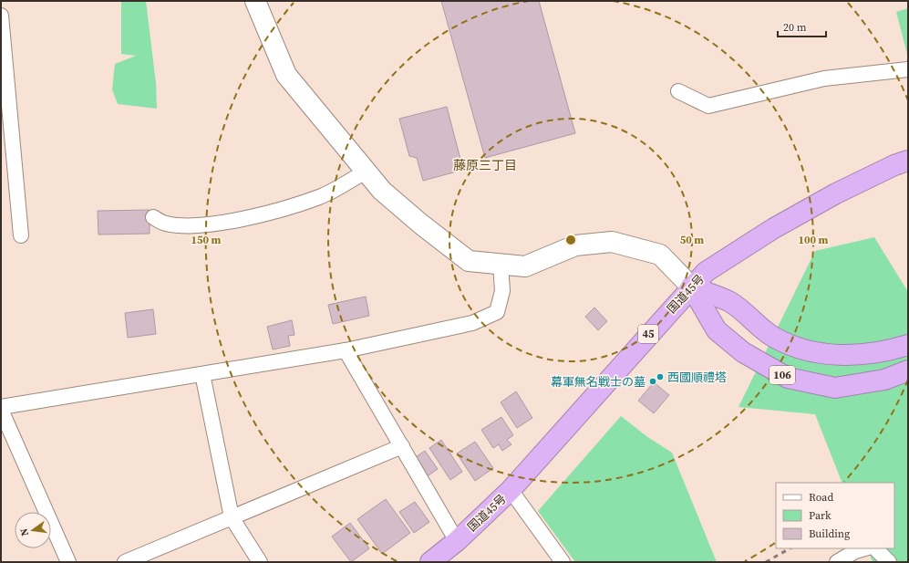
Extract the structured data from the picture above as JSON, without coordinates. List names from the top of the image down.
{
  "streets": {
    "highway": ["国道45号", "45", "106"]
  },
  "crossings": [
    ["国道45号", "106"]
  ],
  "districts": ["藤原三丁目"],
  "places": ["西國順禮塔", "幕軍無名戦士の墓"],
  "legend": ["Road", "Park", "Building"],
  "scale_bar": "20 m",
  "north": "left",
  "rings": ["50 m", "100 m", "150 m"]
}
